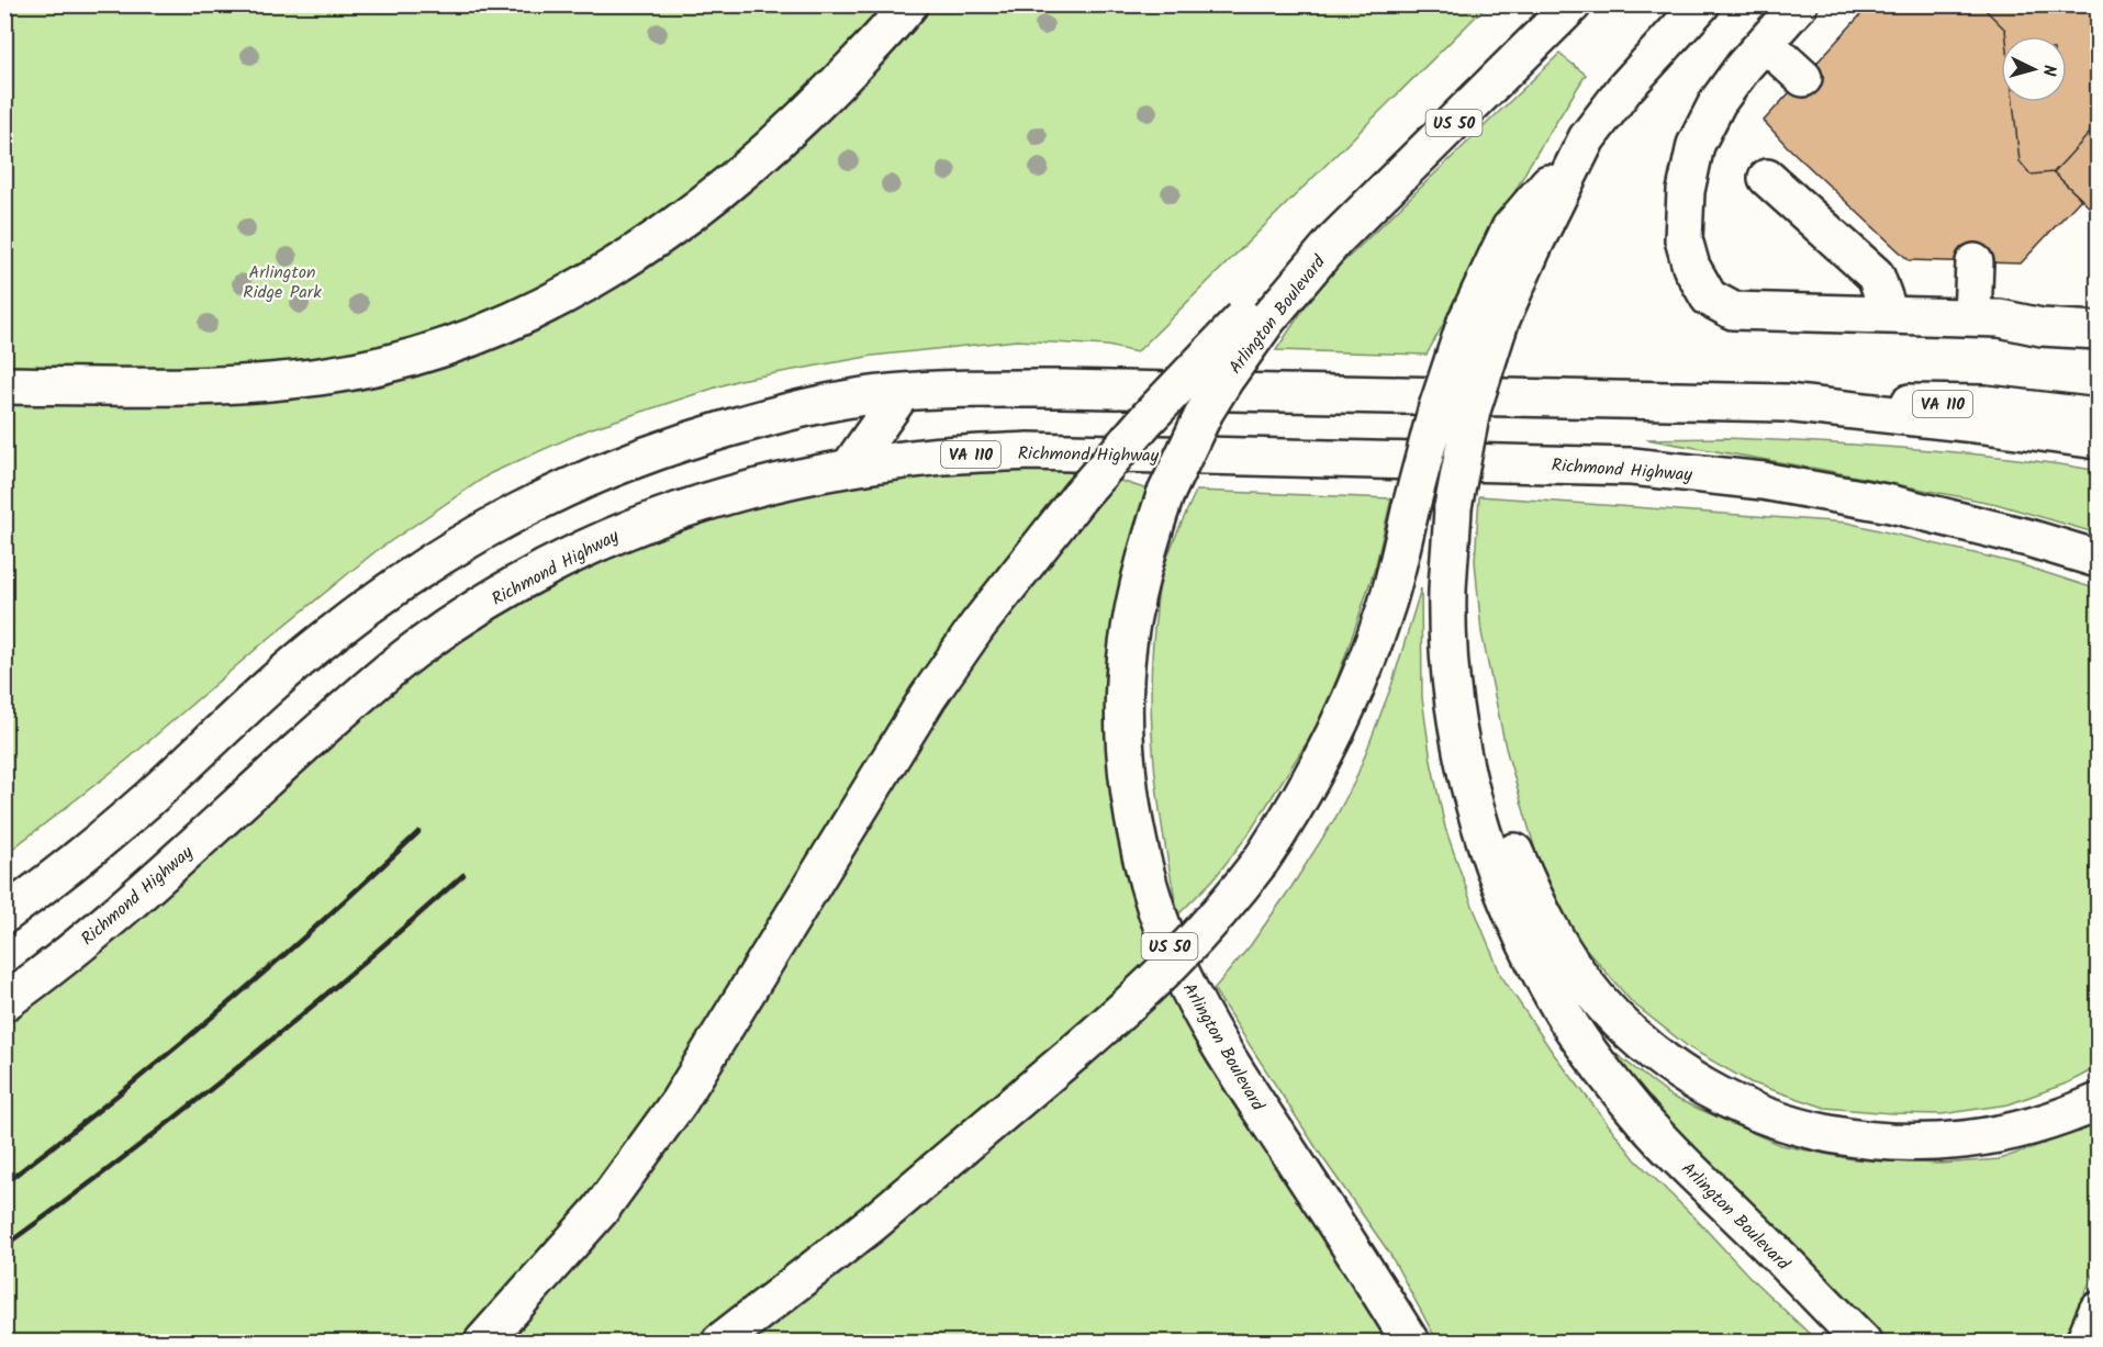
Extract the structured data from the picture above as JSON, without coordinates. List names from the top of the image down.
{
  "streets": {
    "main road": [
      "US 50",
      "Arlington Boulevard",
      "VA 110",
      "Richmond Highway"
    ]
  },
  "parks": ["Arlington Ridge Park"],
  "north": "right"
}
